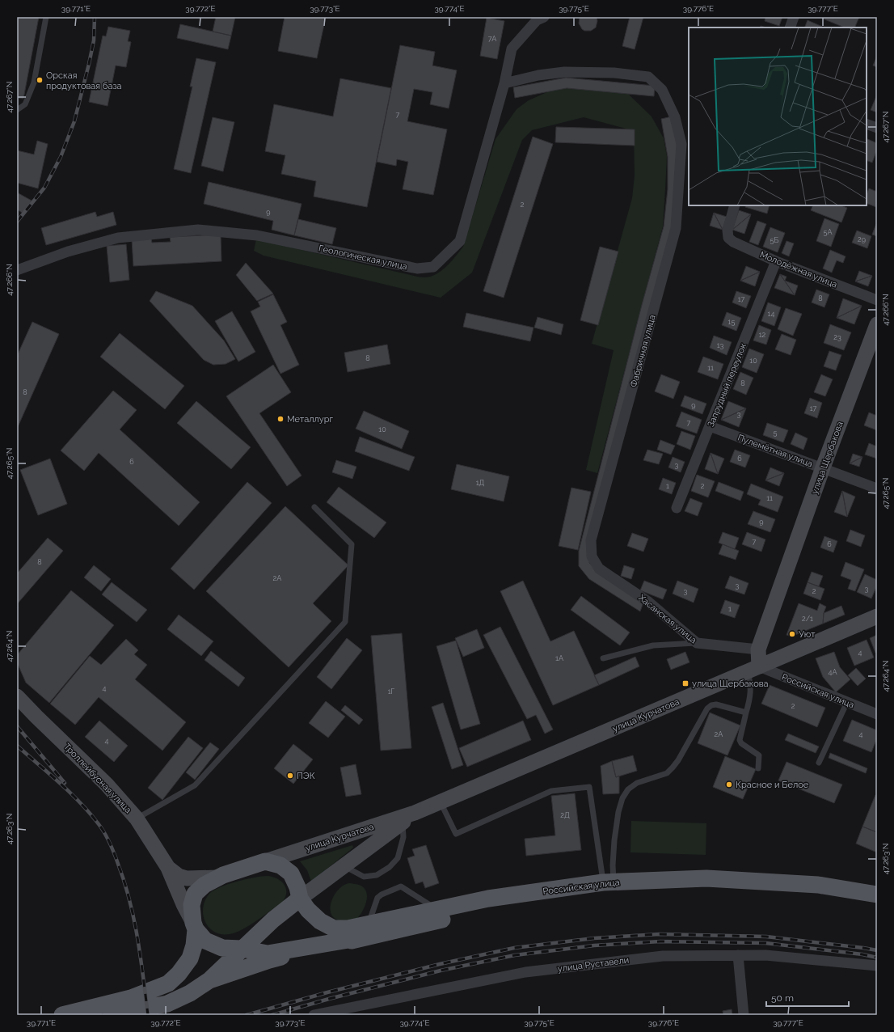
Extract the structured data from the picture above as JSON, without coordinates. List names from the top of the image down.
{
  "streets": {
    "main road": ["Российская улица"],
    "street": [
      "Геологическая улица",
      "Молодёжная улица",
      "Фабричная улица",
      "Запрудный переулок",
      "Пулемётная улица",
      "улица Щербакова",
      "Хасанская улица",
      "улица Курчатова",
      "Троллейбусная улица",
      "улица Руставели"
    ]
  },
  "crossings": [
    ["Геологическая улица", "Фабричная улица"],
    ["Молодёжная улица", "Запрудный переулок"],
    ["Фабричная улица", "Хасанская улица"],
    ["Запрудный переулок", "Пулемётная улица"],
    ["Пулемётная улица", "улица Щербакова"],
    ["улица Щербакова", "Хасанская улица"],
    ["улица Щербакова", "Российская улица"],
    ["улица Щербакова", "улица Курчатова"],
    ["Российская улица", "улица Курчатова"],
    ["Российская улица", "Троллейбусная улица"],
    ["улица Курчатова", "Троллейбусная улица"]
  ],
  "places": {
    "other": [
      "Орская продуктовая база",
      "Металлург",
      "Уют",
      "ПЭК",
      "Красное и Белое"
    ],
    "transit": ["улица Щербакова"]
  },
  "house_numbers": [
    "7А",
    "7",
    "2",
    "9",
    "5А",
    "29",
    "5Б",
    "8",
    "17",
    "14",
    "15",
    "12",
    "23",
    "13",
    "8",
    "10",
    "11",
    "8",
    "8",
    "9",
    "17",
    "3",
    "7",
    "10",
    "5",
    "6",
    "6",
    "3",
    "1Д",
    "1",
    "2",
    "11",
    "9",
    "7",
    "6",
    "8",
    "2А",
    "3",
    "3",
    "3",
    "2",
    "1",
    "2/1",
    "4",
    "1А",
    "4А",
    "4",
    "1Г",
    "2",
    "2А",
    "4",
    "4",
    "2Д"
  ],
  "scale_bar": "50 m",
  "coordinates": [
    "39.771°E",
    "39.772°E",
    "39.773°E",
    "39.774°E",
    "39.775°E",
    "39.776°E",
    "39.777°E",
    "47.267°N",
    "47.266°N",
    "47.265°N",
    "47.264°N",
    "47.263°N"
  ]
}
